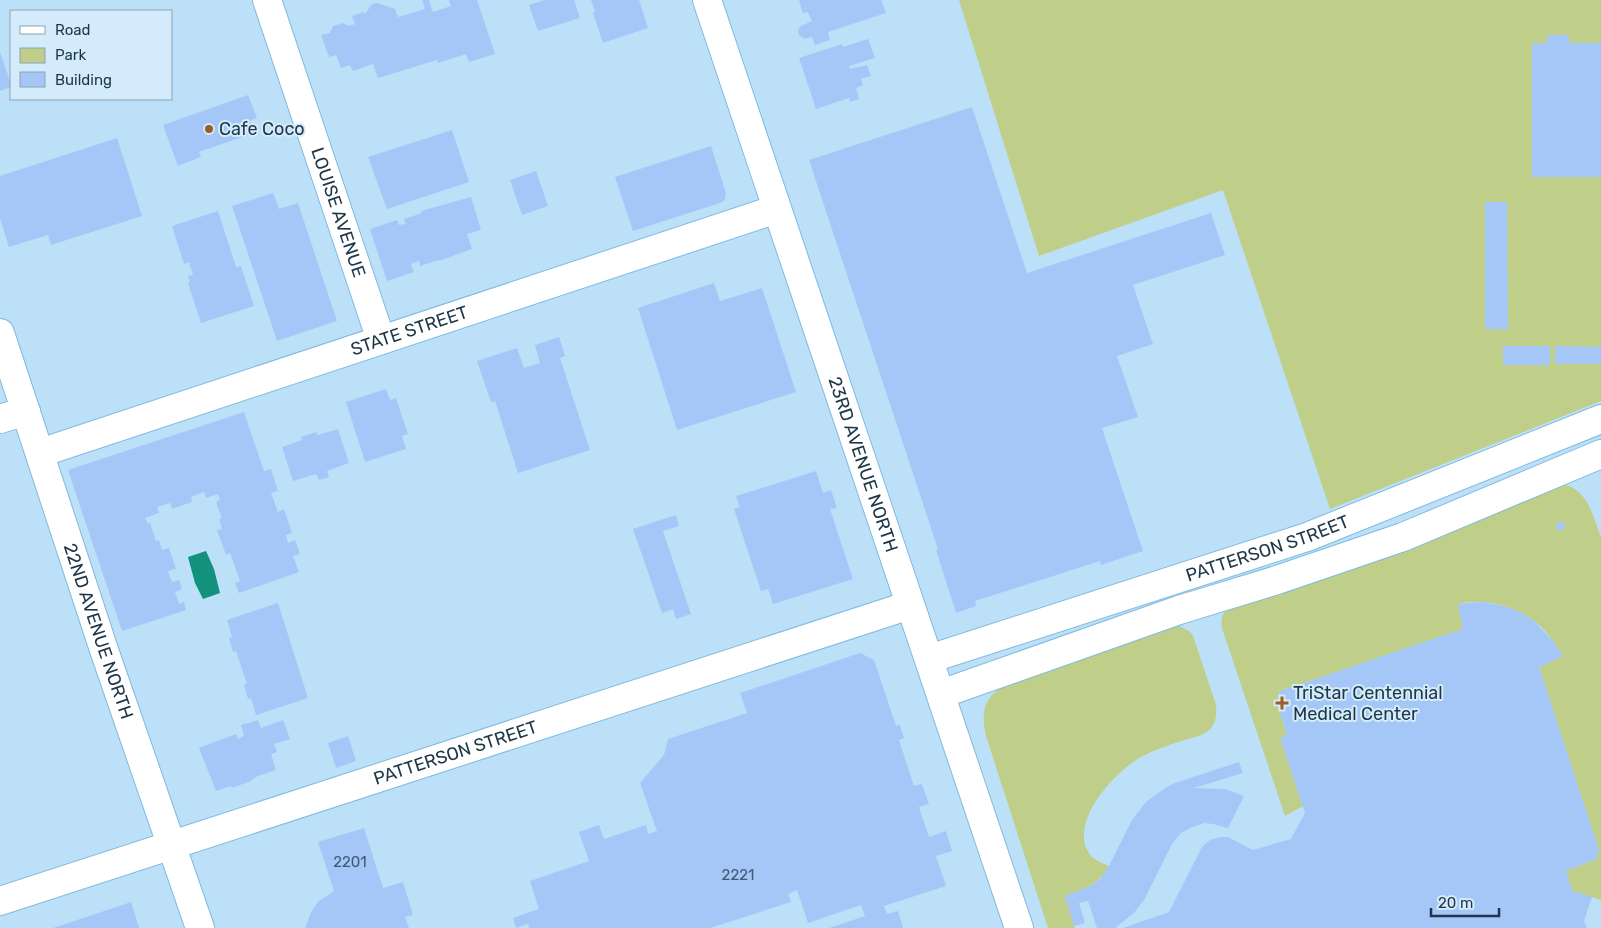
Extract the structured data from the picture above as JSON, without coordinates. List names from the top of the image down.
{
  "streets": {
    "street": [
      "LOUISE AVENUE",
      "STATE STREET",
      "23RD AVENUE NORTH",
      "PATTERSON STREET",
      "22ND AVENUE NORTH"
    ]
  },
  "crossings": [
    ["LOUISE AVENUE", "STATE STREET"],
    ["STATE STREET", "23RD AVENUE NORTH"],
    ["STATE STREET", "22ND AVENUE NORTH"],
    ["23RD AVENUE NORTH", "PATTERSON STREET"],
    ["PATTERSON STREET", "22ND AVENUE NORTH"]
  ],
  "places": {
    "other": ["Cafe Coco"],
    "health": ["TriStar Centennial Medical Center"]
  },
  "house_numbers": ["2201", "2221"],
  "legend": ["Road", "Park", "Building"],
  "scale_bar": "20 m"
}
